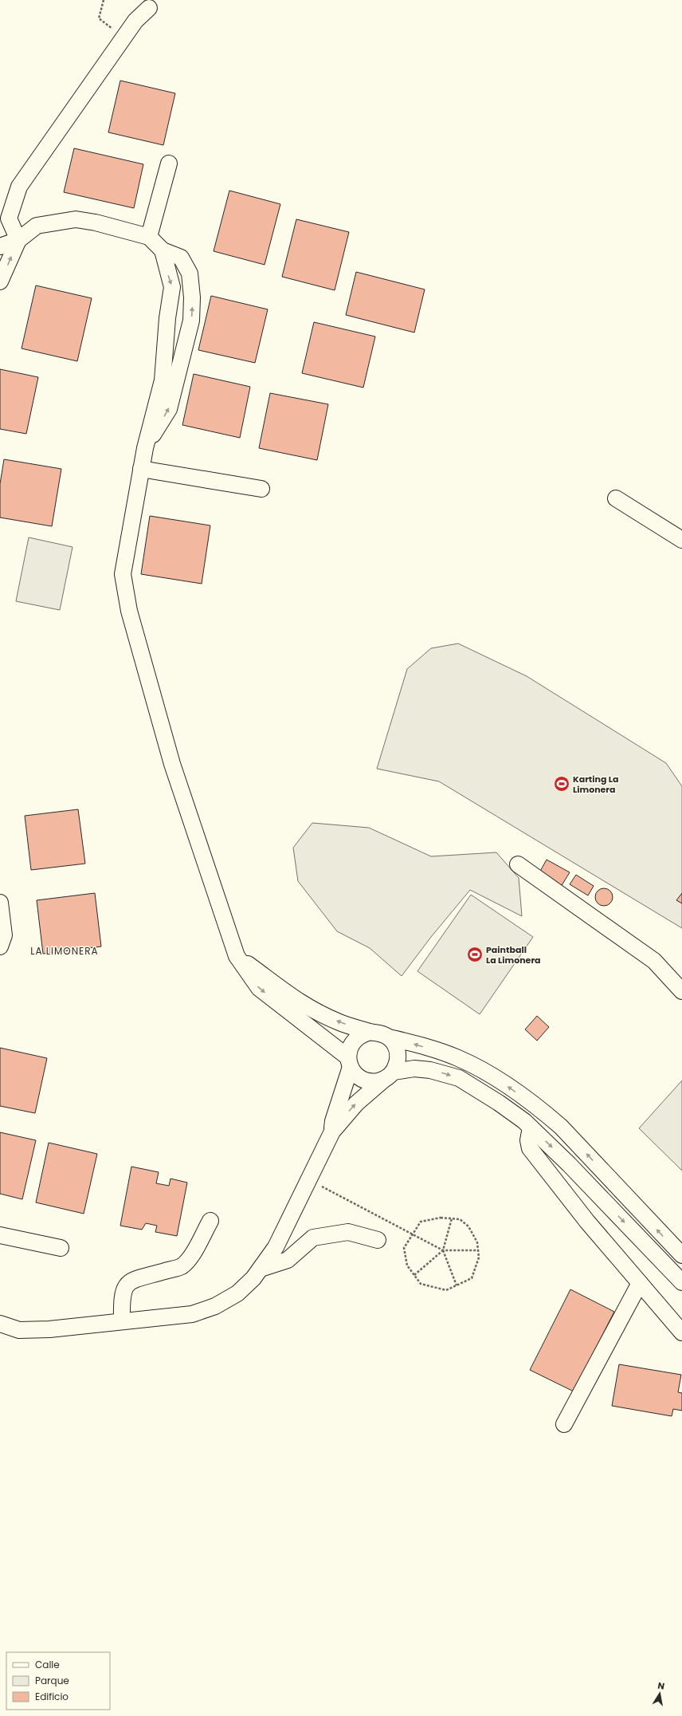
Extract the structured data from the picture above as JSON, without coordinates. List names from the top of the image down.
{
  "districts": ["LA LIMONERA"],
  "places": {
    "sports": ["Karting La Limonera", "Paintball La Limonera"]
  },
  "legend": ["Calle", "Parque", "Edificio"],
  "north": "top"
}
